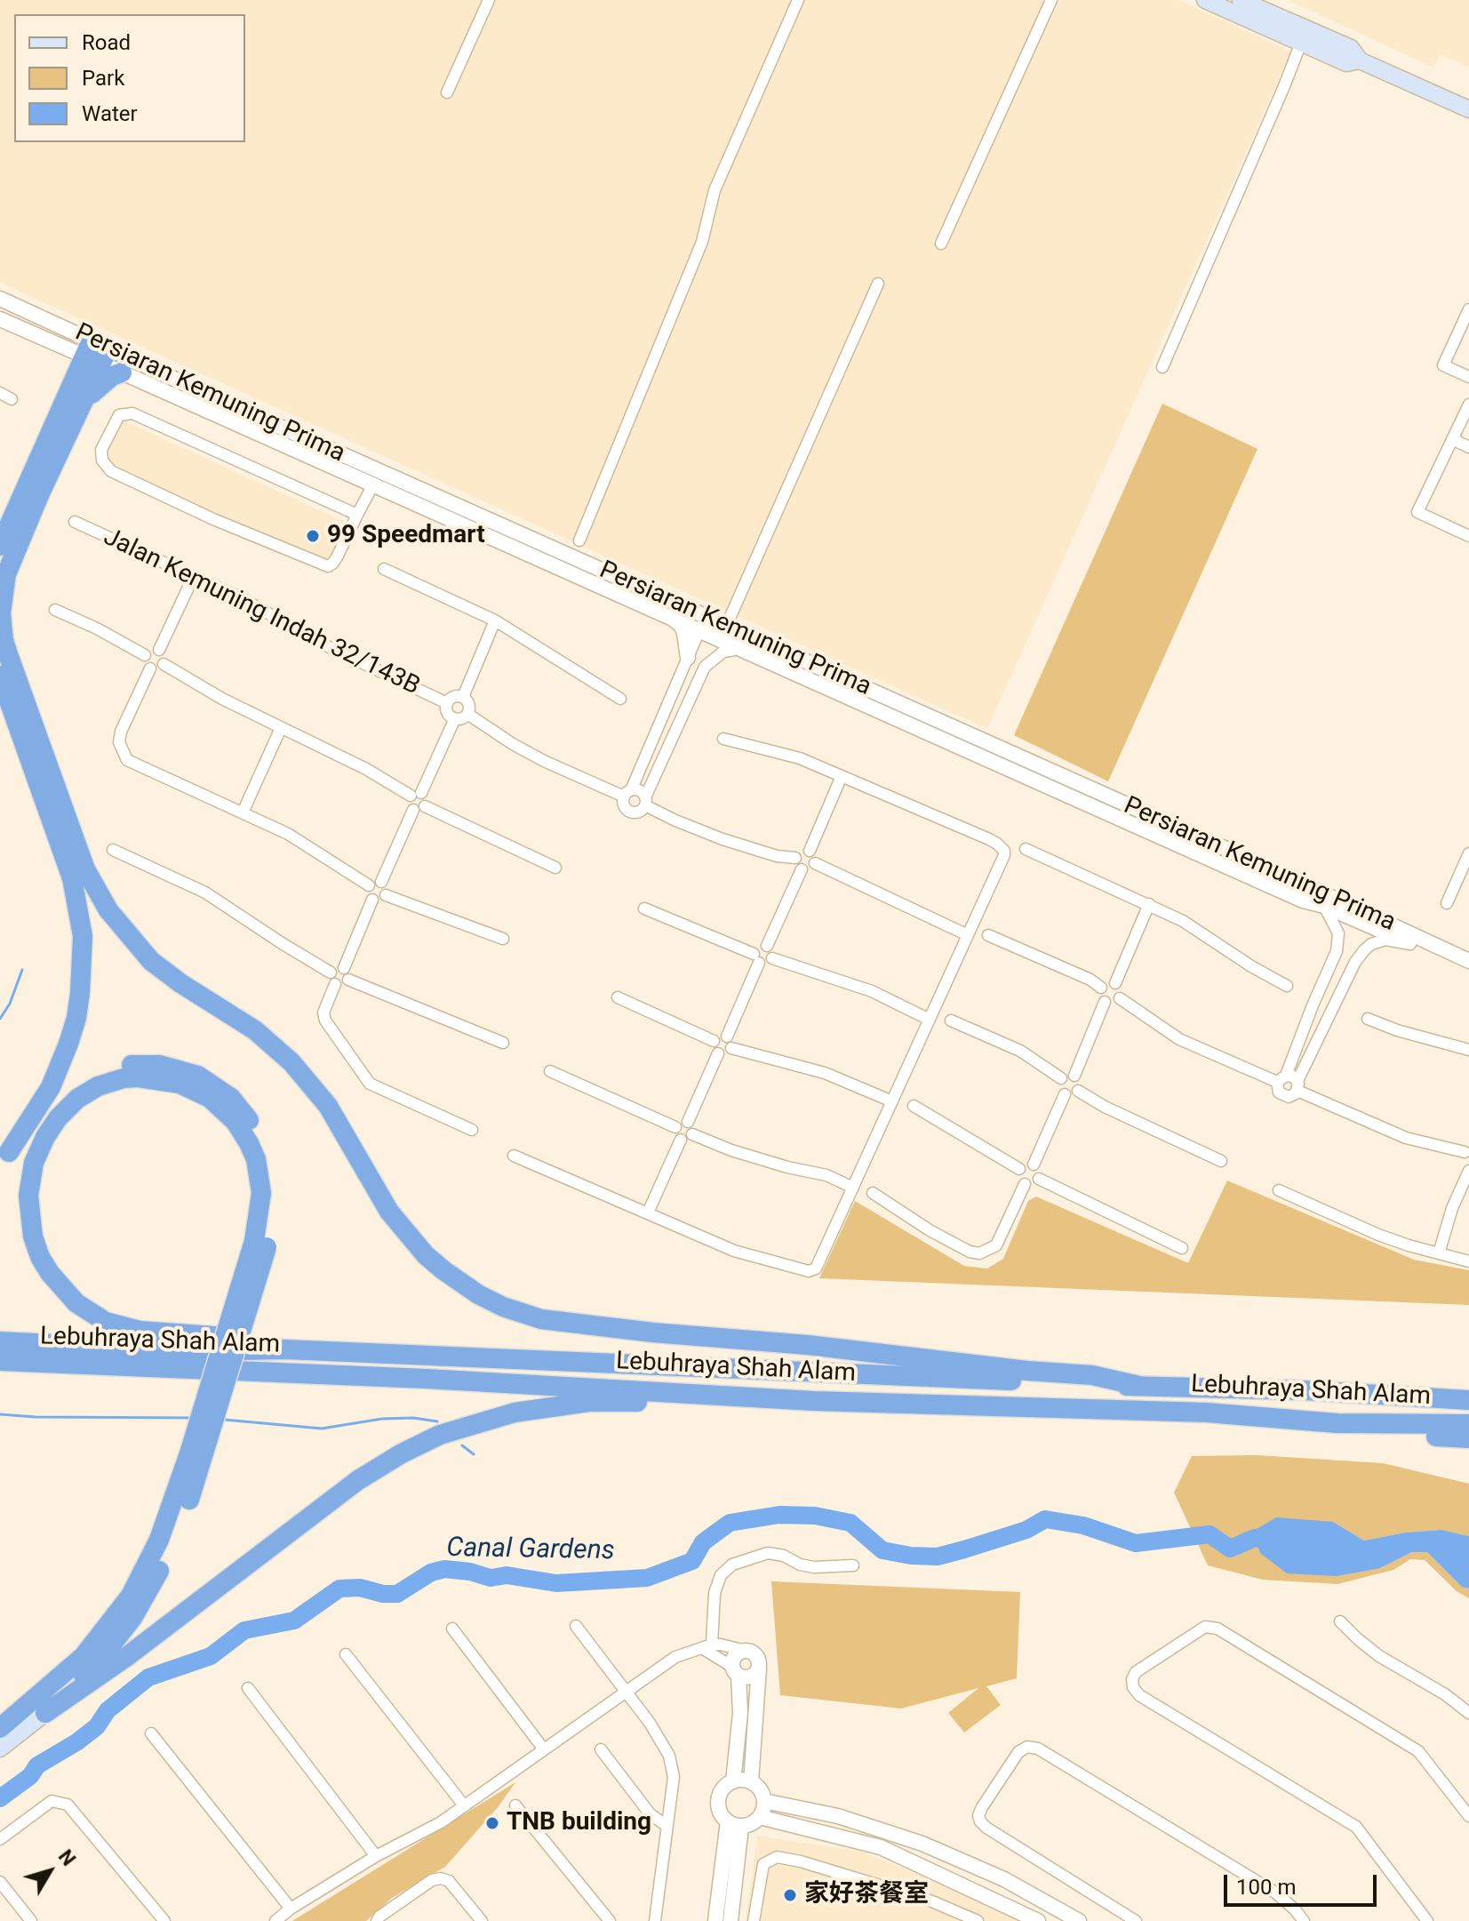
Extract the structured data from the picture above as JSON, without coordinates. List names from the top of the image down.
{
  "streets": {
    "highway": ["Lebuhraya Shah Alam"],
    "street": ["Persiaran Kemuning Prima", "Jalan Kemuning Indah 32/143B"]
  },
  "water": ["Canal Gardens"],
  "places": ["99 Speedmart", "TNB building", "家好茶餐室"],
  "legend": ["Road", "Park", "Water"],
  "scale_bar": "100 m",
  "north": "top right"
}
